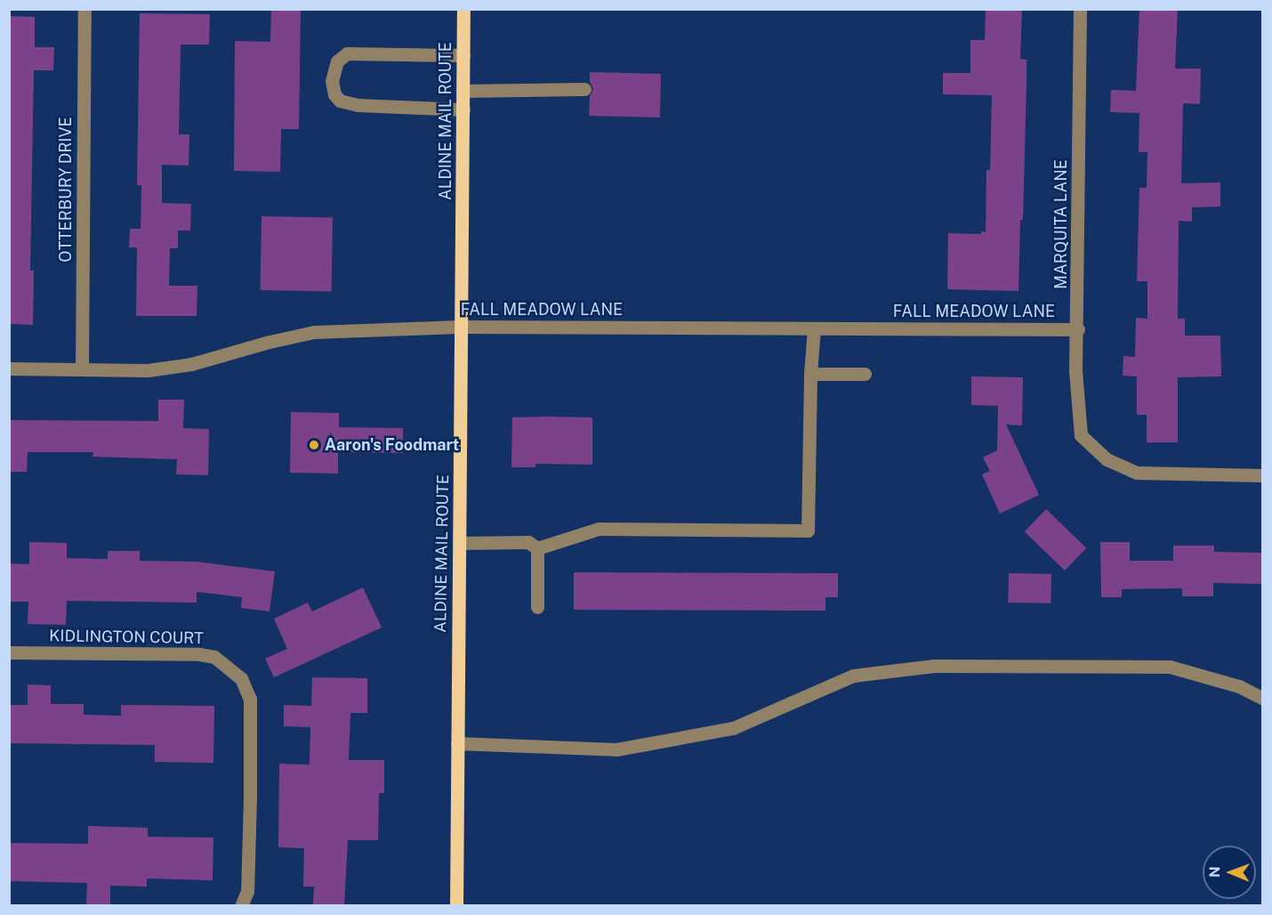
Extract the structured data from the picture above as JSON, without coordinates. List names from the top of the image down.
{
  "streets": {
    "main road": ["ALDINE MAIL ROUTE"],
    "street": [
      "OTTERBURY DRIVE",
      "MARQUITA LANE",
      "FALL MEADOW LANE",
      "KIDLINGTON COURT"
    ]
  },
  "crossings": [
    ["ALDINE MAIL ROUTE", "FALL MEADOW LANE"],
    ["OTTERBURY DRIVE", "FALL MEADOW LANE"],
    ["MARQUITA LANE", "FALL MEADOW LANE"]
  ],
  "places": ["Aaron's Foodmart"],
  "north": "left"
}
